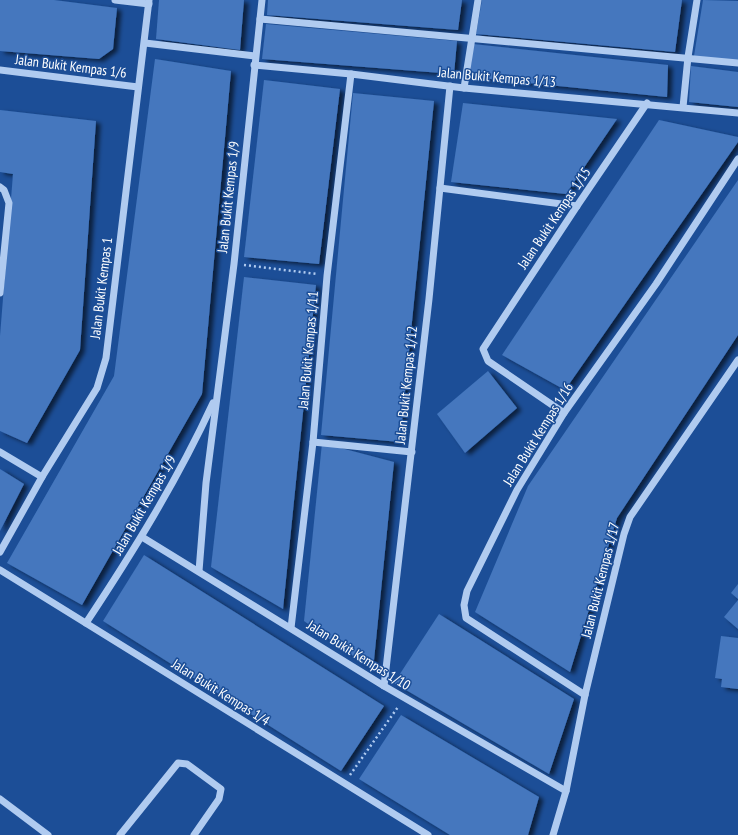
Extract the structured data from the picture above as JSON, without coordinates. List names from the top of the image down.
{
  "streets": {
    "street": [
      "Jalan Bukit Kempas 1/6",
      "Jalan Bukit Kempas 1/13",
      "Jalan Bukit Kempas 1/9",
      "Jalan Bukit Kempas 1/15",
      "Jalan Bukit Kempas 1",
      "Jalan Bukit Kempas 1/11",
      "Jalan Bukit Kempas 1/12",
      "Jalan Bukit Kempas 1/16",
      "Jalan Bukit Kempas 1/17",
      "Jalan Bukit Kempas 1/10",
      "Jalan Bukit Kempas 1/4"
    ]
  },
  "crossings": [
    ["Jalan Bukit Kempas 1/6", "Jalan Bukit Kempas 1"],
    ["Jalan Bukit Kempas 1/13", "Jalan Bukit Kempas 1/9"],
    ["Jalan Bukit Kempas 1/13", "Jalan Bukit Kempas 1/15"],
    ["Jalan Bukit Kempas 1/13", "Jalan Bukit Kempas 1/11"],
    ["Jalan Bukit Kempas 1/13", "Jalan Bukit Kempas 1/12"],
    ["Jalan Bukit Kempas 1/9", "Jalan Bukit Kempas 1/10"],
    ["Jalan Bukit Kempas 1/9", "Jalan Bukit Kempas 1/4"],
    ["Jalan Bukit Kempas 1/15", "Jalan Bukit Kempas 1/16"],
    ["Jalan Bukit Kempas 1/11", "Jalan Bukit Kempas 1/10"],
    ["Jalan Bukit Kempas 1/12", "Jalan Bukit Kempas 1/10"],
    ["Jalan Bukit Kempas 1/16", "Jalan Bukit Kempas 1/17"],
    ["Jalan Bukit Kempas 1/17", "Jalan Bukit Kempas 1/10"]
  ]
}
